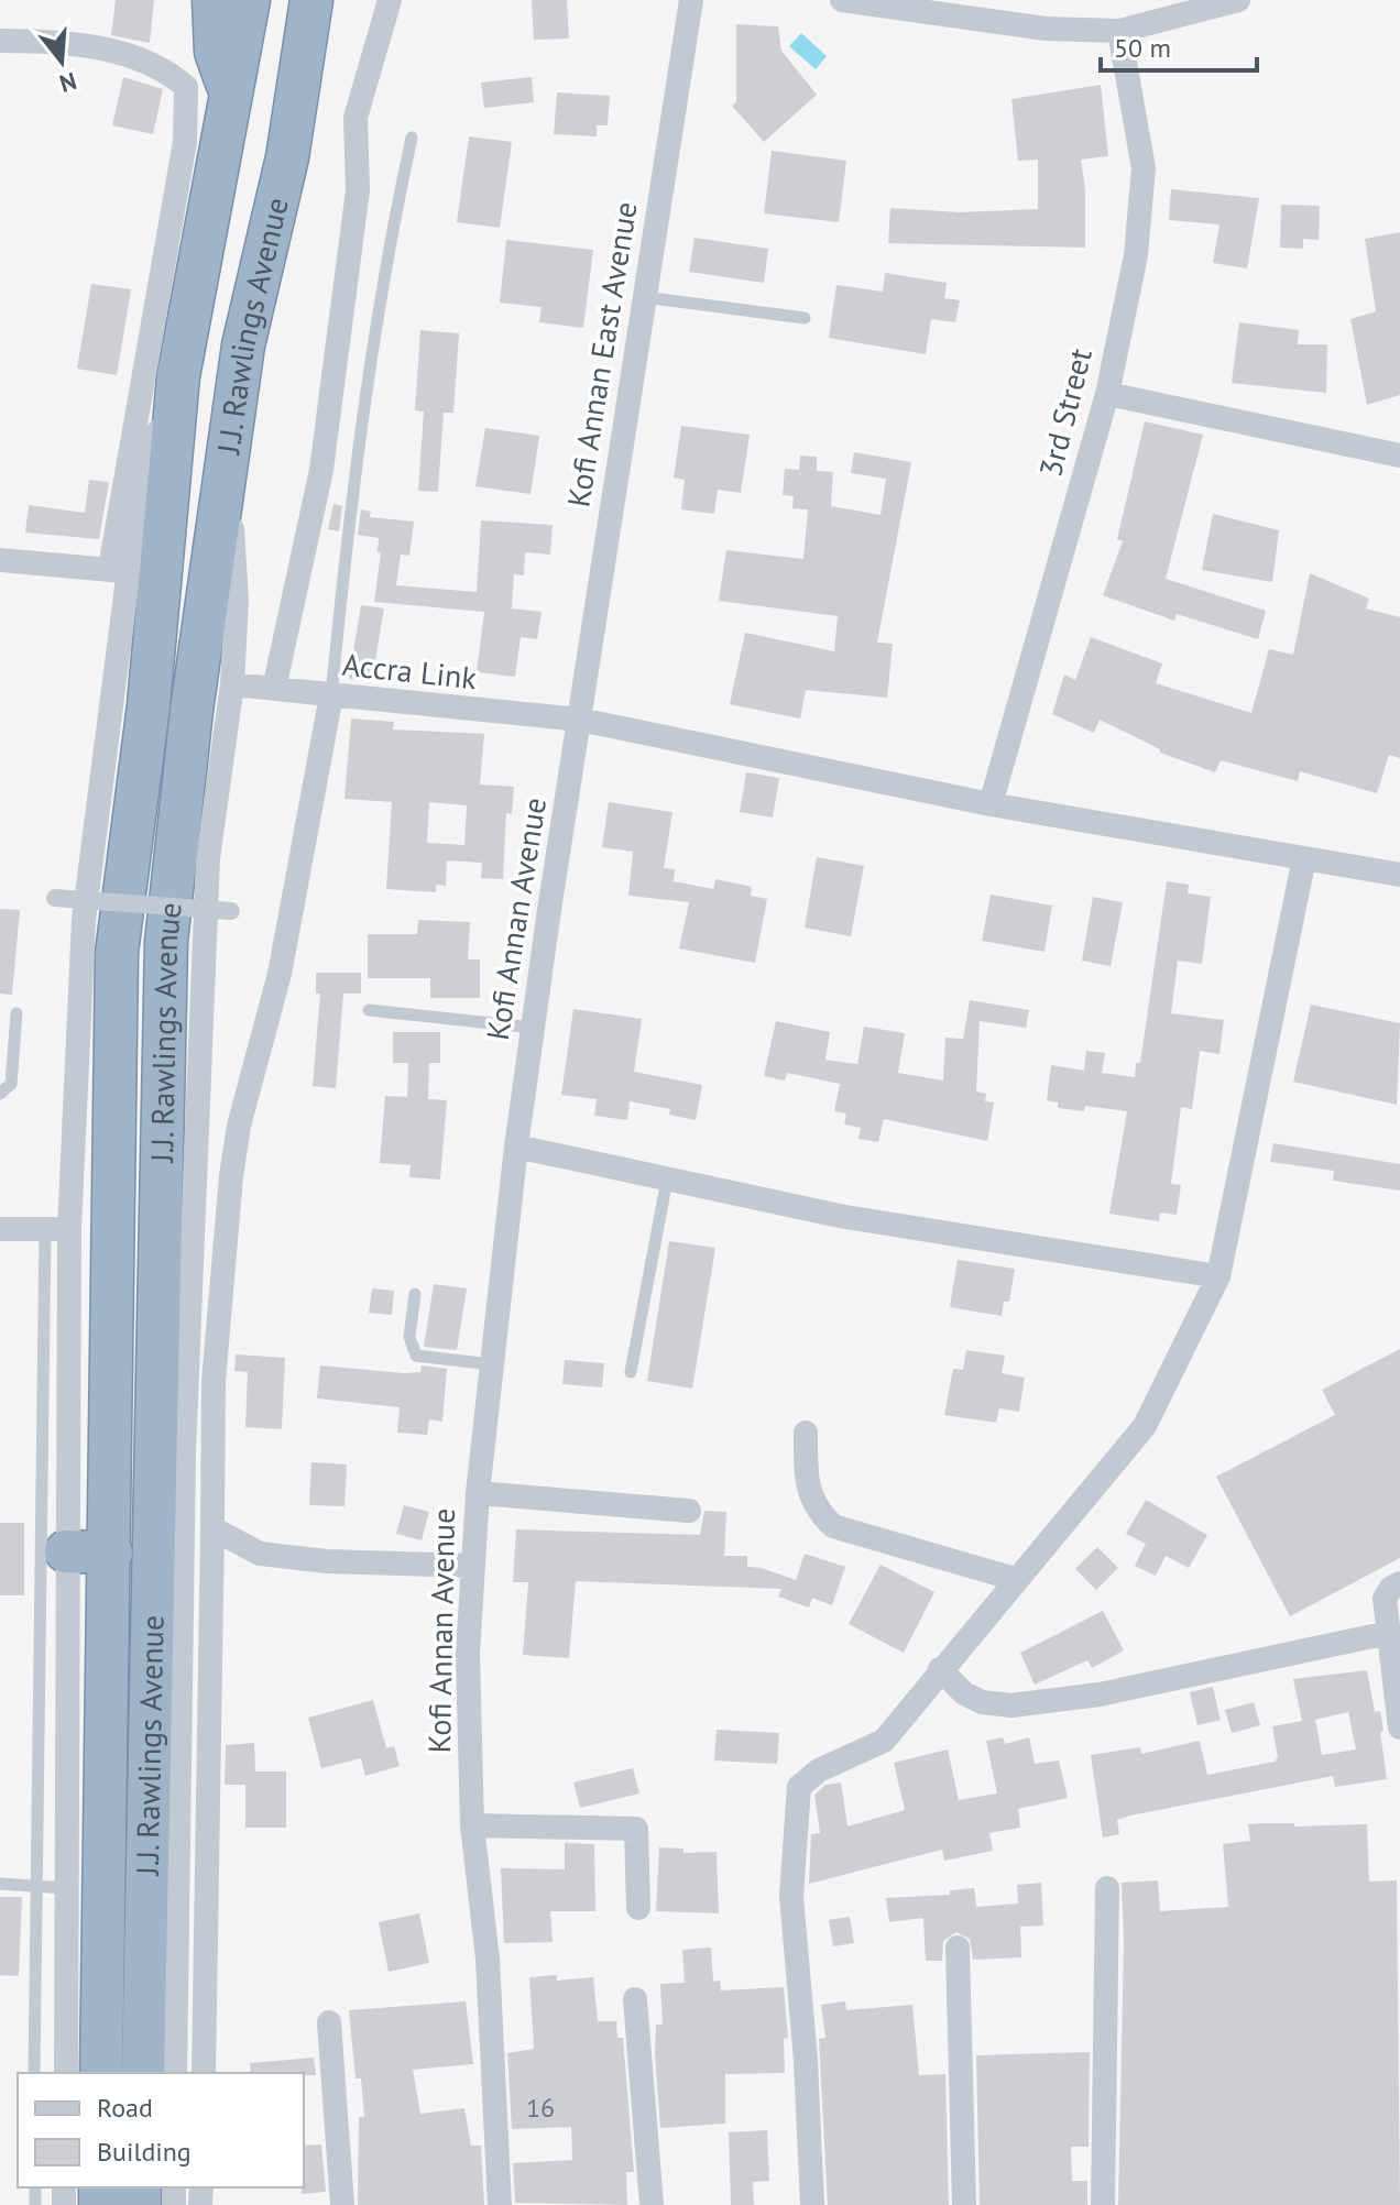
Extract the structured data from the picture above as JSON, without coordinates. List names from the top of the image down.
{
  "streets": {
    "highway": ["J.J. Rawlings Avenue"],
    "street": [
      "Kofi Annan East Avenue",
      "3rd Street",
      "Accra Link",
      "Kofi Annan Avenue"
    ]
  },
  "crossings": [
    ["Kofi Annan East Avenue", "Accra Link"],
    ["Kofi Annan East Avenue", "Kofi Annan Avenue"],
    ["Accra Link", "Kofi Annan Avenue"]
  ],
  "house_numbers": ["16"],
  "legend": ["Road", "Building"],
  "scale_bar": "50 m",
  "north": "bottom"
}
